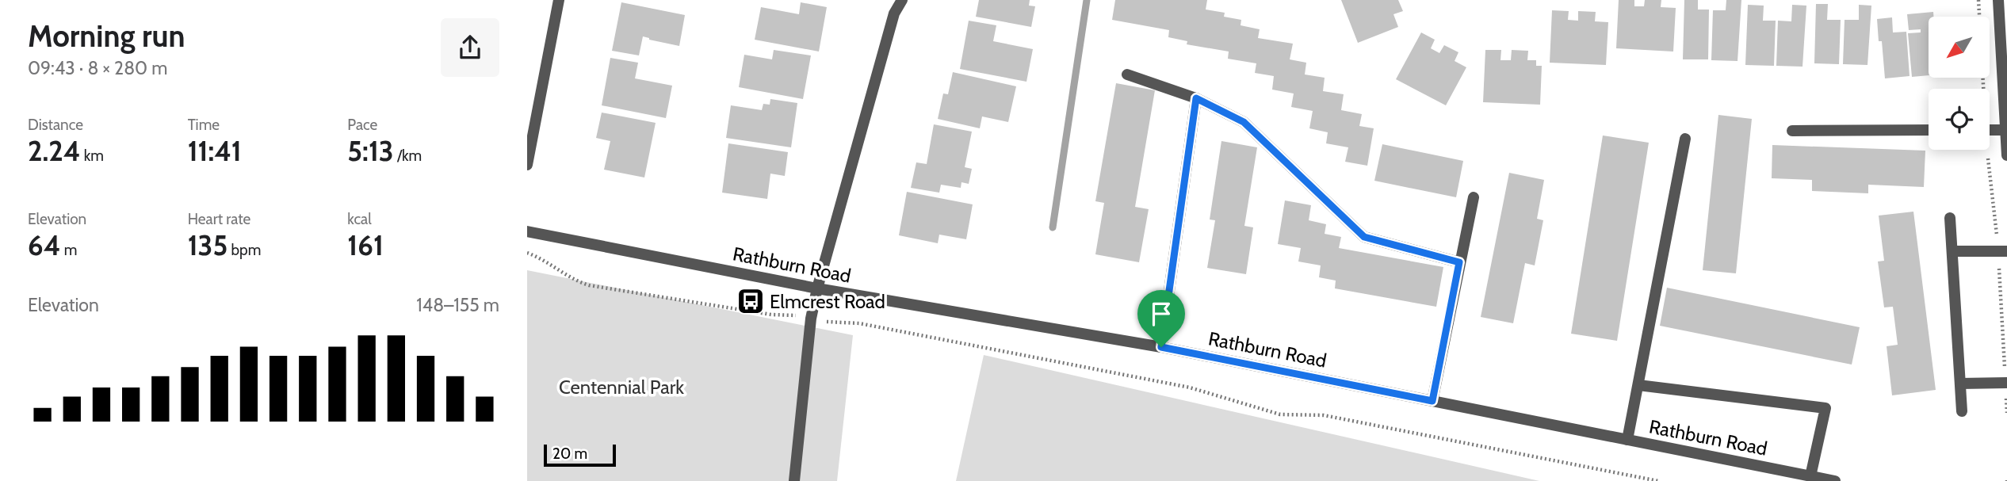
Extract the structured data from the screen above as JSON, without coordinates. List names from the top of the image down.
{
  "streets": {
    "street": ["Rathburn Road"]
  },
  "parks": ["Centennial Park"],
  "places": {
    "bus stop": ["Elmcrest Road"]
  },
  "scale_bar": "20 m",
  "north": "bottom left",
  "page": {
    "heading": ["Morning run", "09:43 · 8 × 280 m"],
    "stats": [
      ["Distance", "2.24 km"],
      ["Time", "11:41"],
      ["Pace", "5:13 /km"],
      ["Elevation", "64 m"],
      ["Heart rate", "135 bpm"],
      ["kcal", "161"]
    ],
    "chart": ["Elevation", "148–155 m"],
    "scale": "20 m"
  }
}
